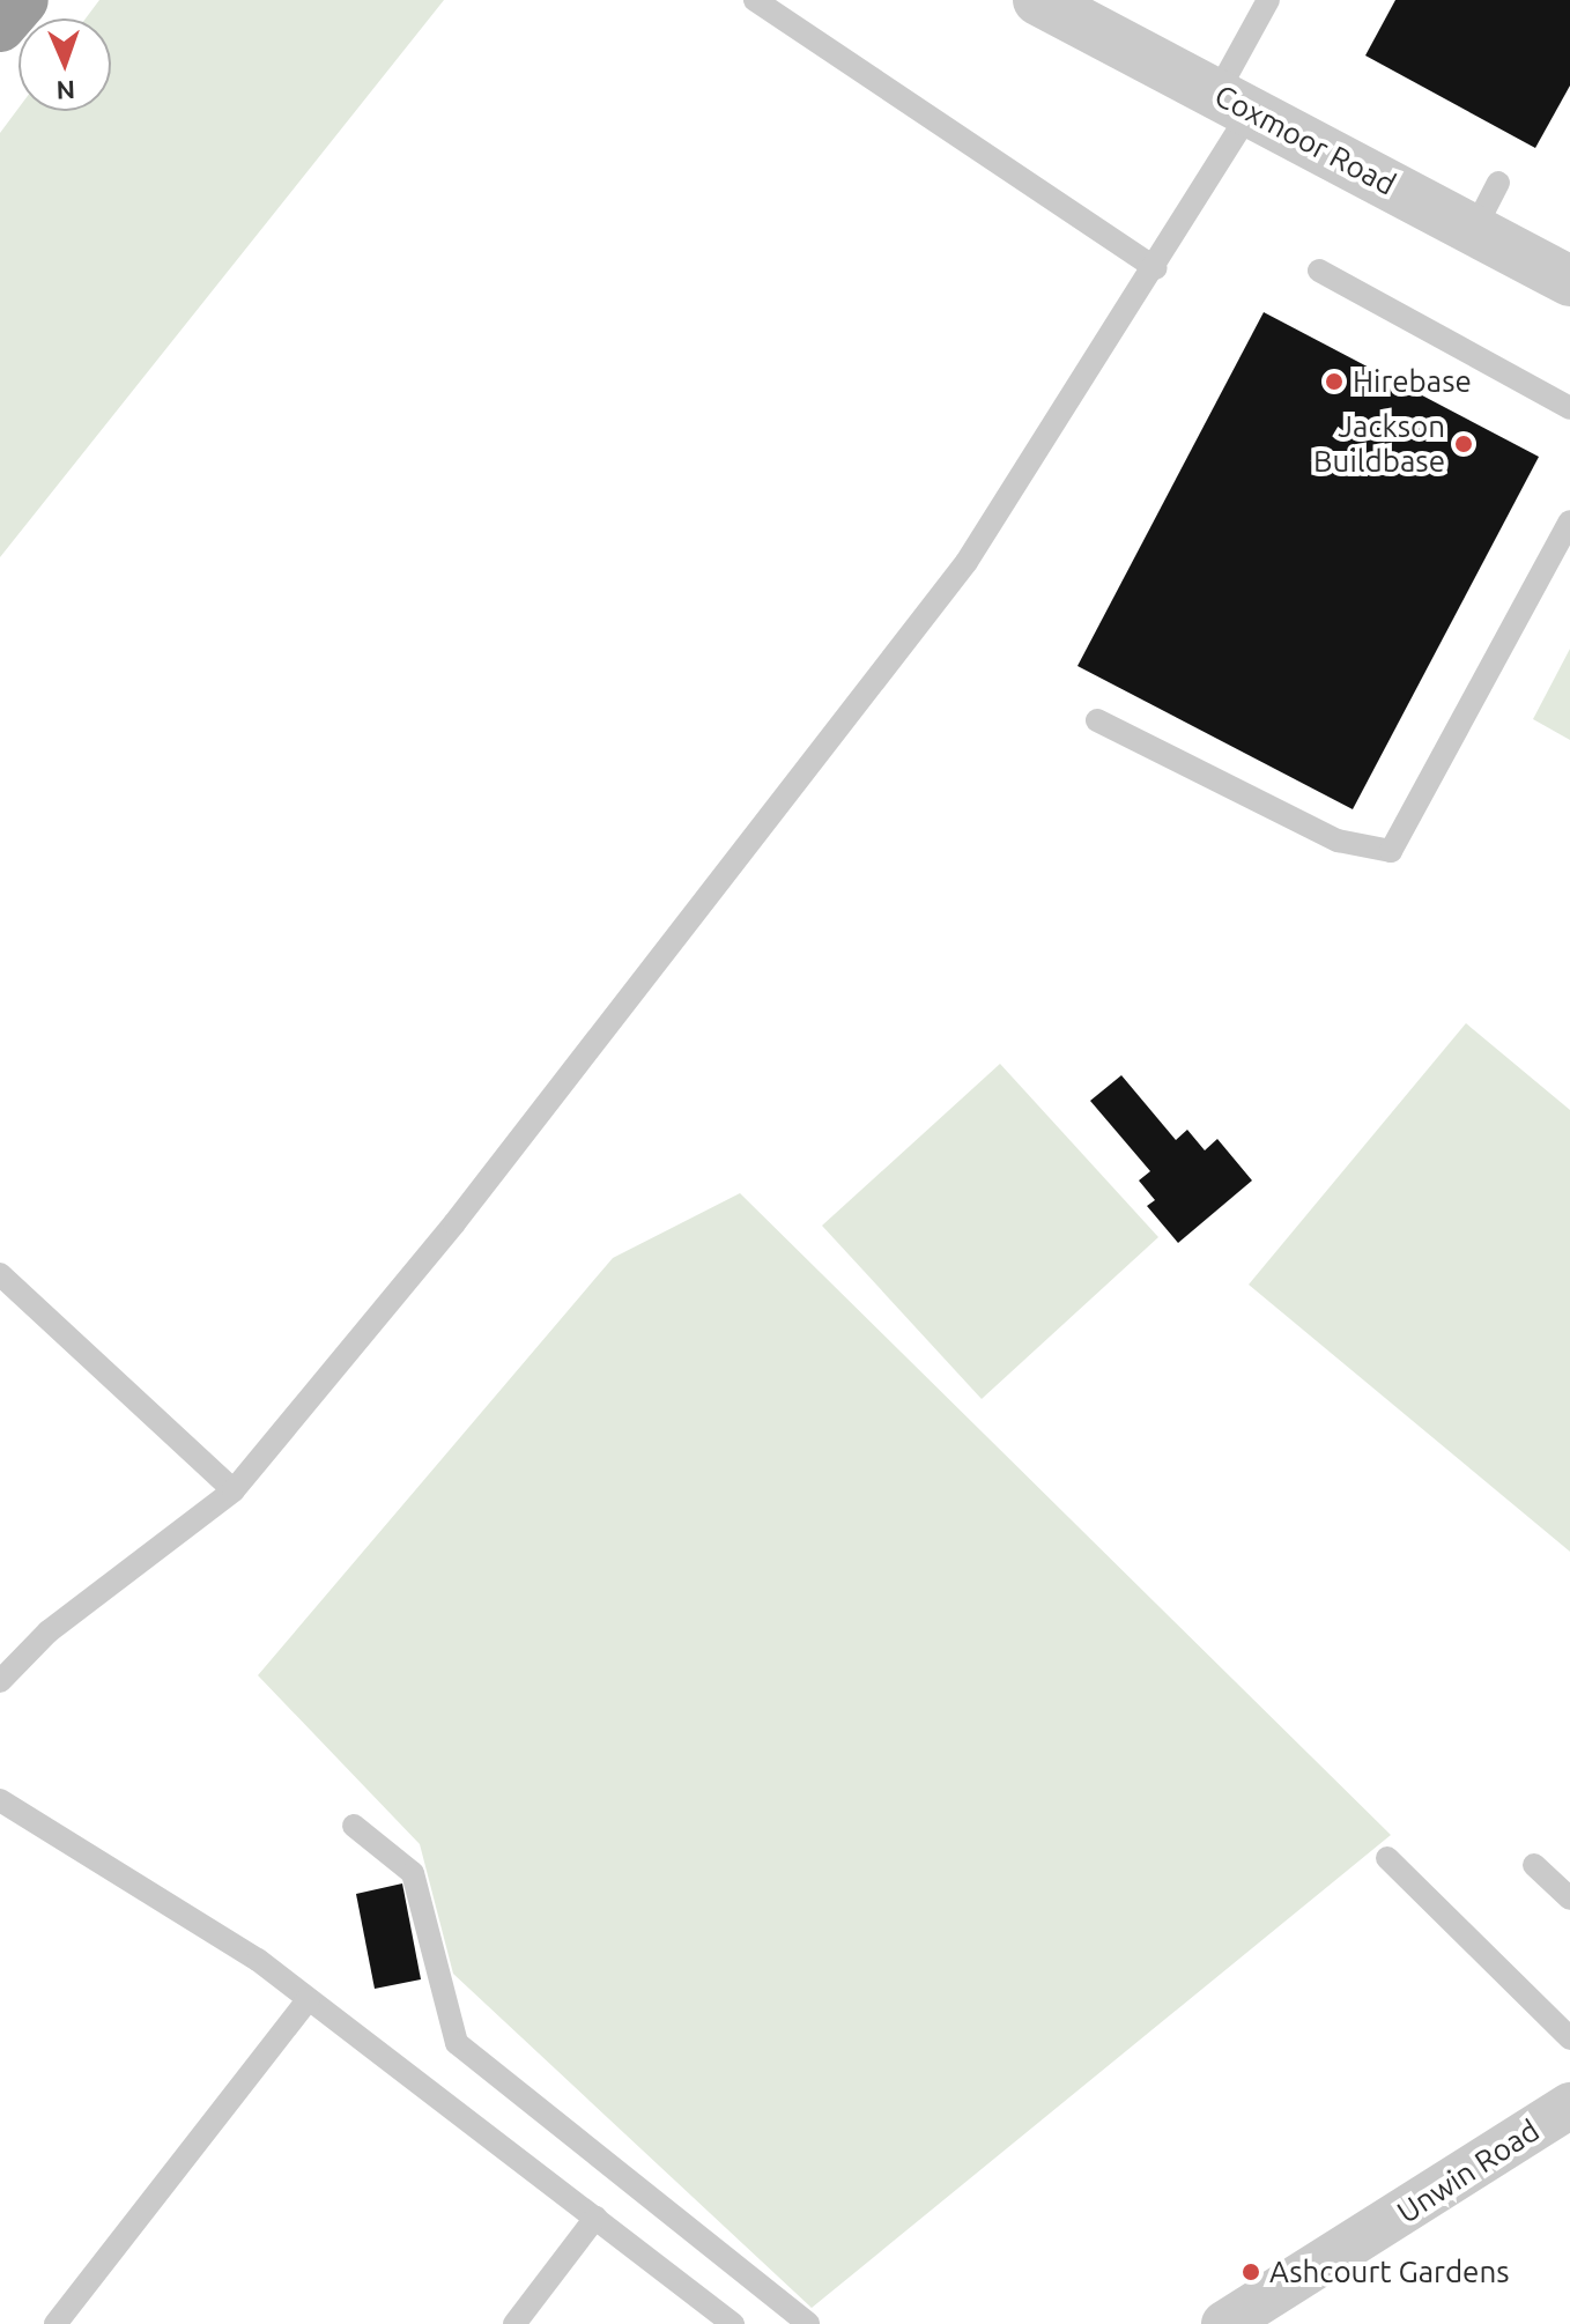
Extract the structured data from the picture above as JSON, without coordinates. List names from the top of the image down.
{
  "streets": {
    "street": ["Coxmoor Road", "Unwin Road"]
  },
  "places": ["Hirebase", "Jackson Buildbase", "Ashcourt Gardens"],
  "north": "bottom"
}
